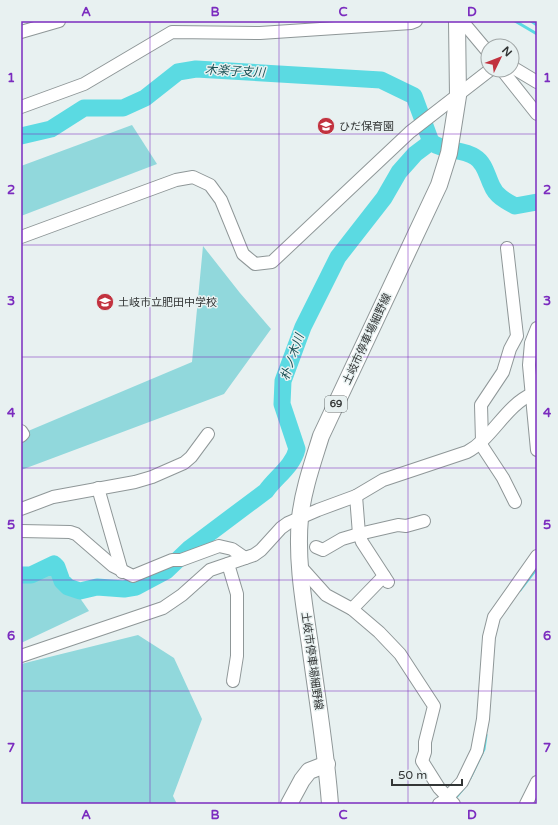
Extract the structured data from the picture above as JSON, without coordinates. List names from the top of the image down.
{
  "streets": {
    "main road": ["土岐市停車場細野線", "69"]
  },
  "water": ["木楽子支川", "朴ノ木川"],
  "places": {
    "school or university": ["ひだ保育園", "土岐市立肥田中学校"]
  },
  "scale_bar": "50 m",
  "north": "top right",
  "grid": {
    "columns": [
      "A",
      "B",
      "C",
      "D"
    ],
    "rows": [
      "1",
      "2",
      "3",
      "4",
      "5",
      "6",
      "7"
    ]
  }
}
